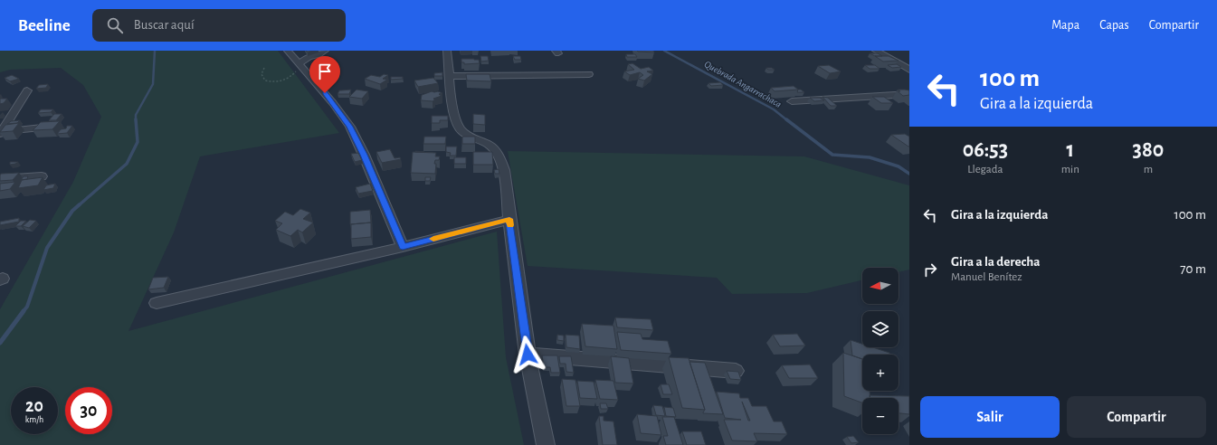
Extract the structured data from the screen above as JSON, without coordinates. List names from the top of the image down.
{
  "water": ["Quebrada Angarrachaca"],
  "north": "left",
  "page": {
    "header": "Beeline",
    "search": "Buscar aquí",
    "nav": ["Mapa", "Capas", "Compartir"],
    "turn": ["100 m", "Gira a la izquierda"],
    "eta": [
      "06:53",
      "Llegada",
      "1",
      "min",
      "380",
      "m"
    ],
    "list": [
      {
        "name": "Gira a la izquierda",
        "value": "100 m"
      },
      {
        "name": "Gira a la derecha",
        "note": "Manuel Benítez",
        "value": "70 m"
      }
    ],
    "map_buttons": ["+", "−"],
    "speed": "20 km/h",
    "limit": "30",
    "buttons": ["Salir", "Compartir"]
  }
}
